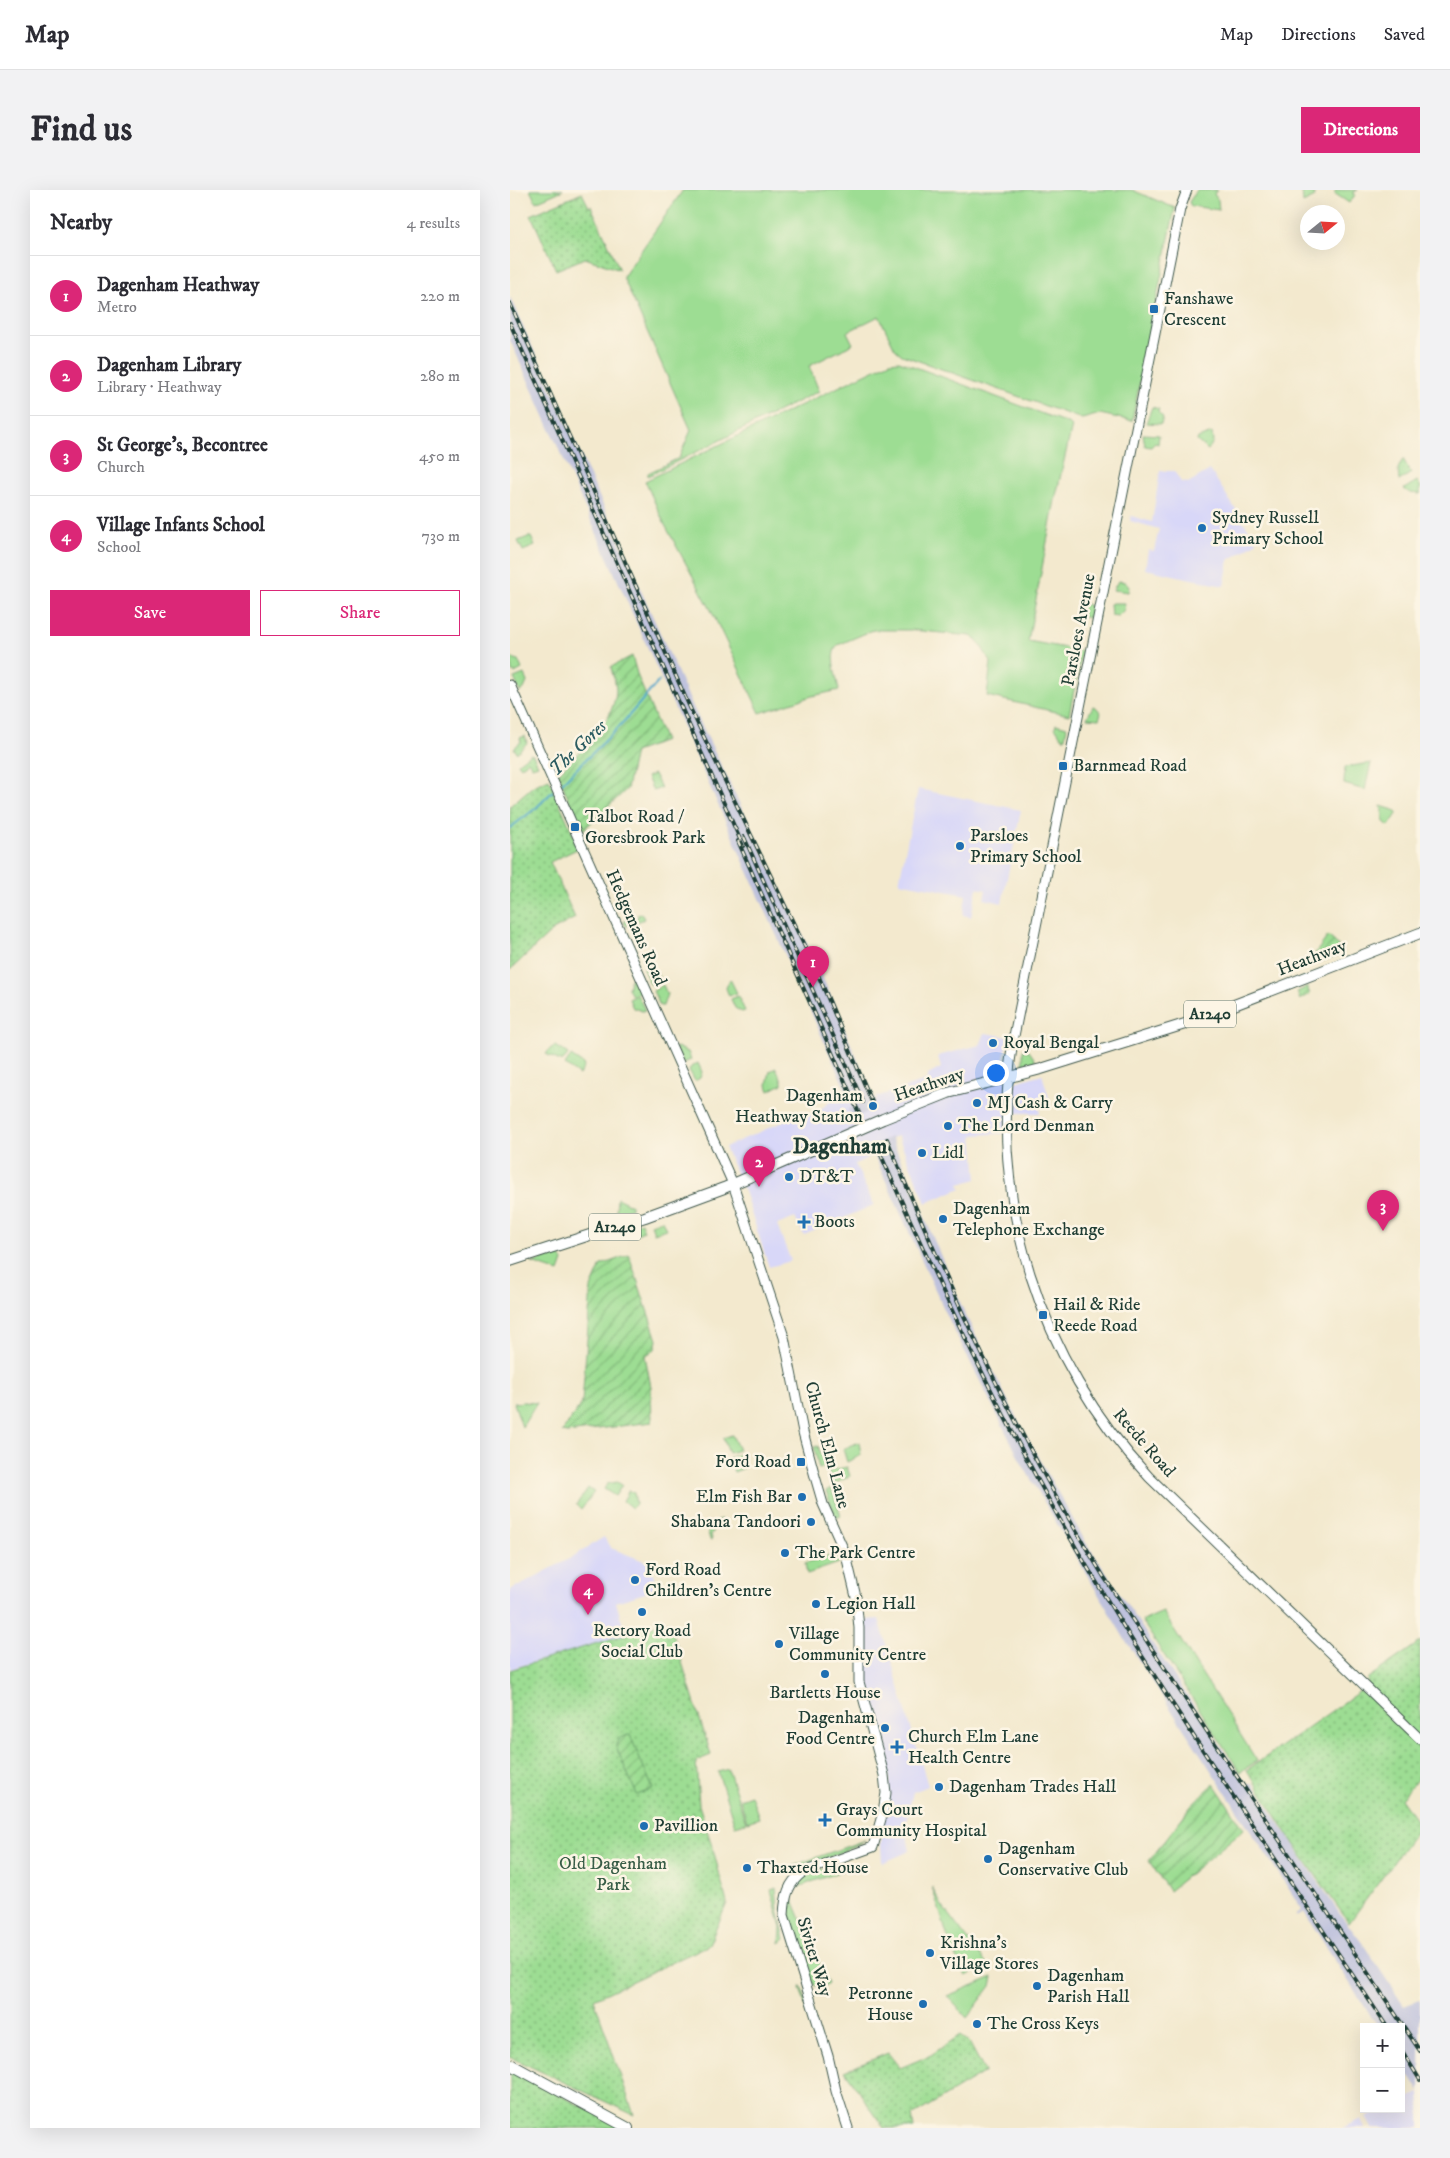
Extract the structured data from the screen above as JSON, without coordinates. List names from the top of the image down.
{
  "streets": {
    "main road": ["Heathway", "A1240"],
    "street": [
      "Parsloes Avenue",
      "Hedgemans Road",
      "Reede Road",
      "Church Elm Lane",
      "Siviter Way"
    ]
  },
  "crossings": [
    ["Parsloes Avenue", "Heathway"],
    ["Parsloes Avenue", "Reede Road"],
    ["Hedgemans Road", "Heathway"],
    ["Hedgemans Road", "Church Elm Lane"],
    ["Heathway", "Reede Road"],
    ["Heathway", "Church Elm Lane"],
    ["Church Elm Lane", "Siviter Way"]
  ],
  "districts": ["Dagenham"],
  "water": ["The Gores"],
  "parks": ["Old Dagenham Park"],
  "places": {
    "transit": [
      "Fanshawe Crescent",
      "Barnmead Road",
      "Talbot Road / Goresbrook Park",
      "Hail & Ride Reede Road",
      "Ford Road"
    ],
    "other": [
      "Sydney Russell Primary School",
      "Parsloes Primary School",
      "Royal Bengal",
      "MJ Cash & Carry",
      "Dagenham Heathway Station",
      "The Lord Denman",
      "Lidl",
      "DT&T",
      "Dagenham Telephone Exchange",
      "Elm Fish Bar",
      "Shabana Tandoori",
      "The Park Centre",
      "Ford Road Children's Centre",
      "Legion Hall",
      "Rectory Road Social Club",
      "Village Community Centre",
      "Bartletts House",
      "Dagenham Food Centre",
      "Dagenham Trades Hall",
      "Pavillion",
      "Dagenham Conservative Club",
      "Thaxted House",
      "Krishna's Village Stores",
      "Dagenham Parish Hall",
      "Petronne House",
      "The Cross Keys"
    ],
    "health": ["Boots", "Church Elm Lane Health Centre", "Grays Court Community Hospital"]
  },
  "north": "right",
  "page": {
    "header": "Map",
    "nav": ["Map", "Directions", "Saved"],
    "buttons": [
      "Directions",
      ["Save", "Share"]
    ],
    "title": "Find us",
    "heading": ["Nearby", "4 results"],
    "list": [
      {
        "mark": "1",
        "name": "Dagenham Heathway",
        "note": "Metro",
        "value": "220 m"
      },
      {
        "mark": "2",
        "name": "Dagenham Library",
        "note": "Library · Heathway",
        "value": "280 m"
      },
      {
        "mark": "3",
        "name": "St George's, Becontree",
        "note": "Church",
        "value": "450 m"
      },
      {
        "mark": "4",
        "name": "Village Infants School",
        "note": "School",
        "value": "730 m"
      }
    ],
    "pins": [
      "1",
      "2",
      "3",
      "4"
    ],
    "map_buttons": ["+", "−"]
  }
}
